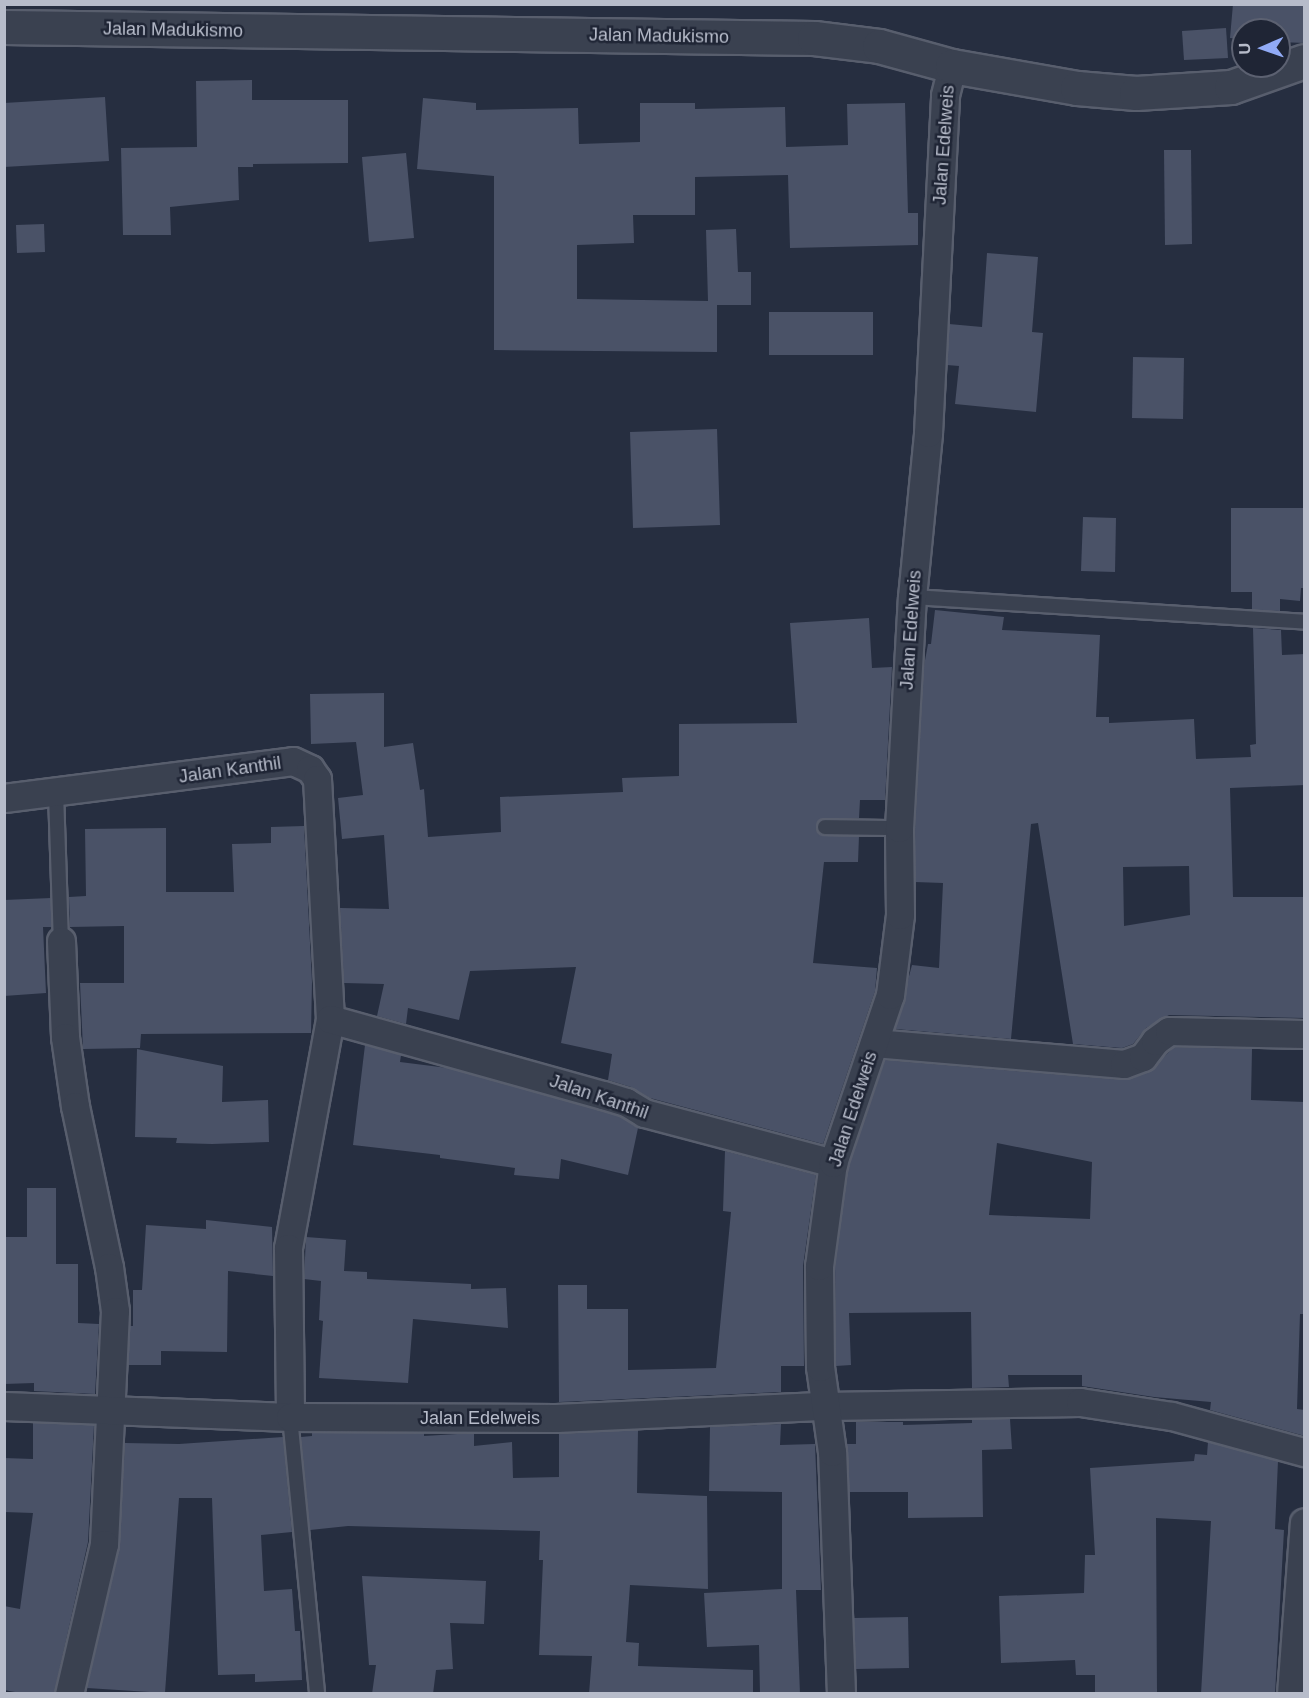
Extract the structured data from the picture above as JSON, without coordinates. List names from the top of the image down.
{
  "streets": {
    "street": ["Jalan Madukismo", "Jalan Edelweis", "Jalan Kanthil"]
  },
  "crossings": [
    ["Jalan Madukismo", "Jalan Edelweis"],
    ["Jalan Edelweis", "Jalan Kanthil"]
  ],
  "north": "left"
}
